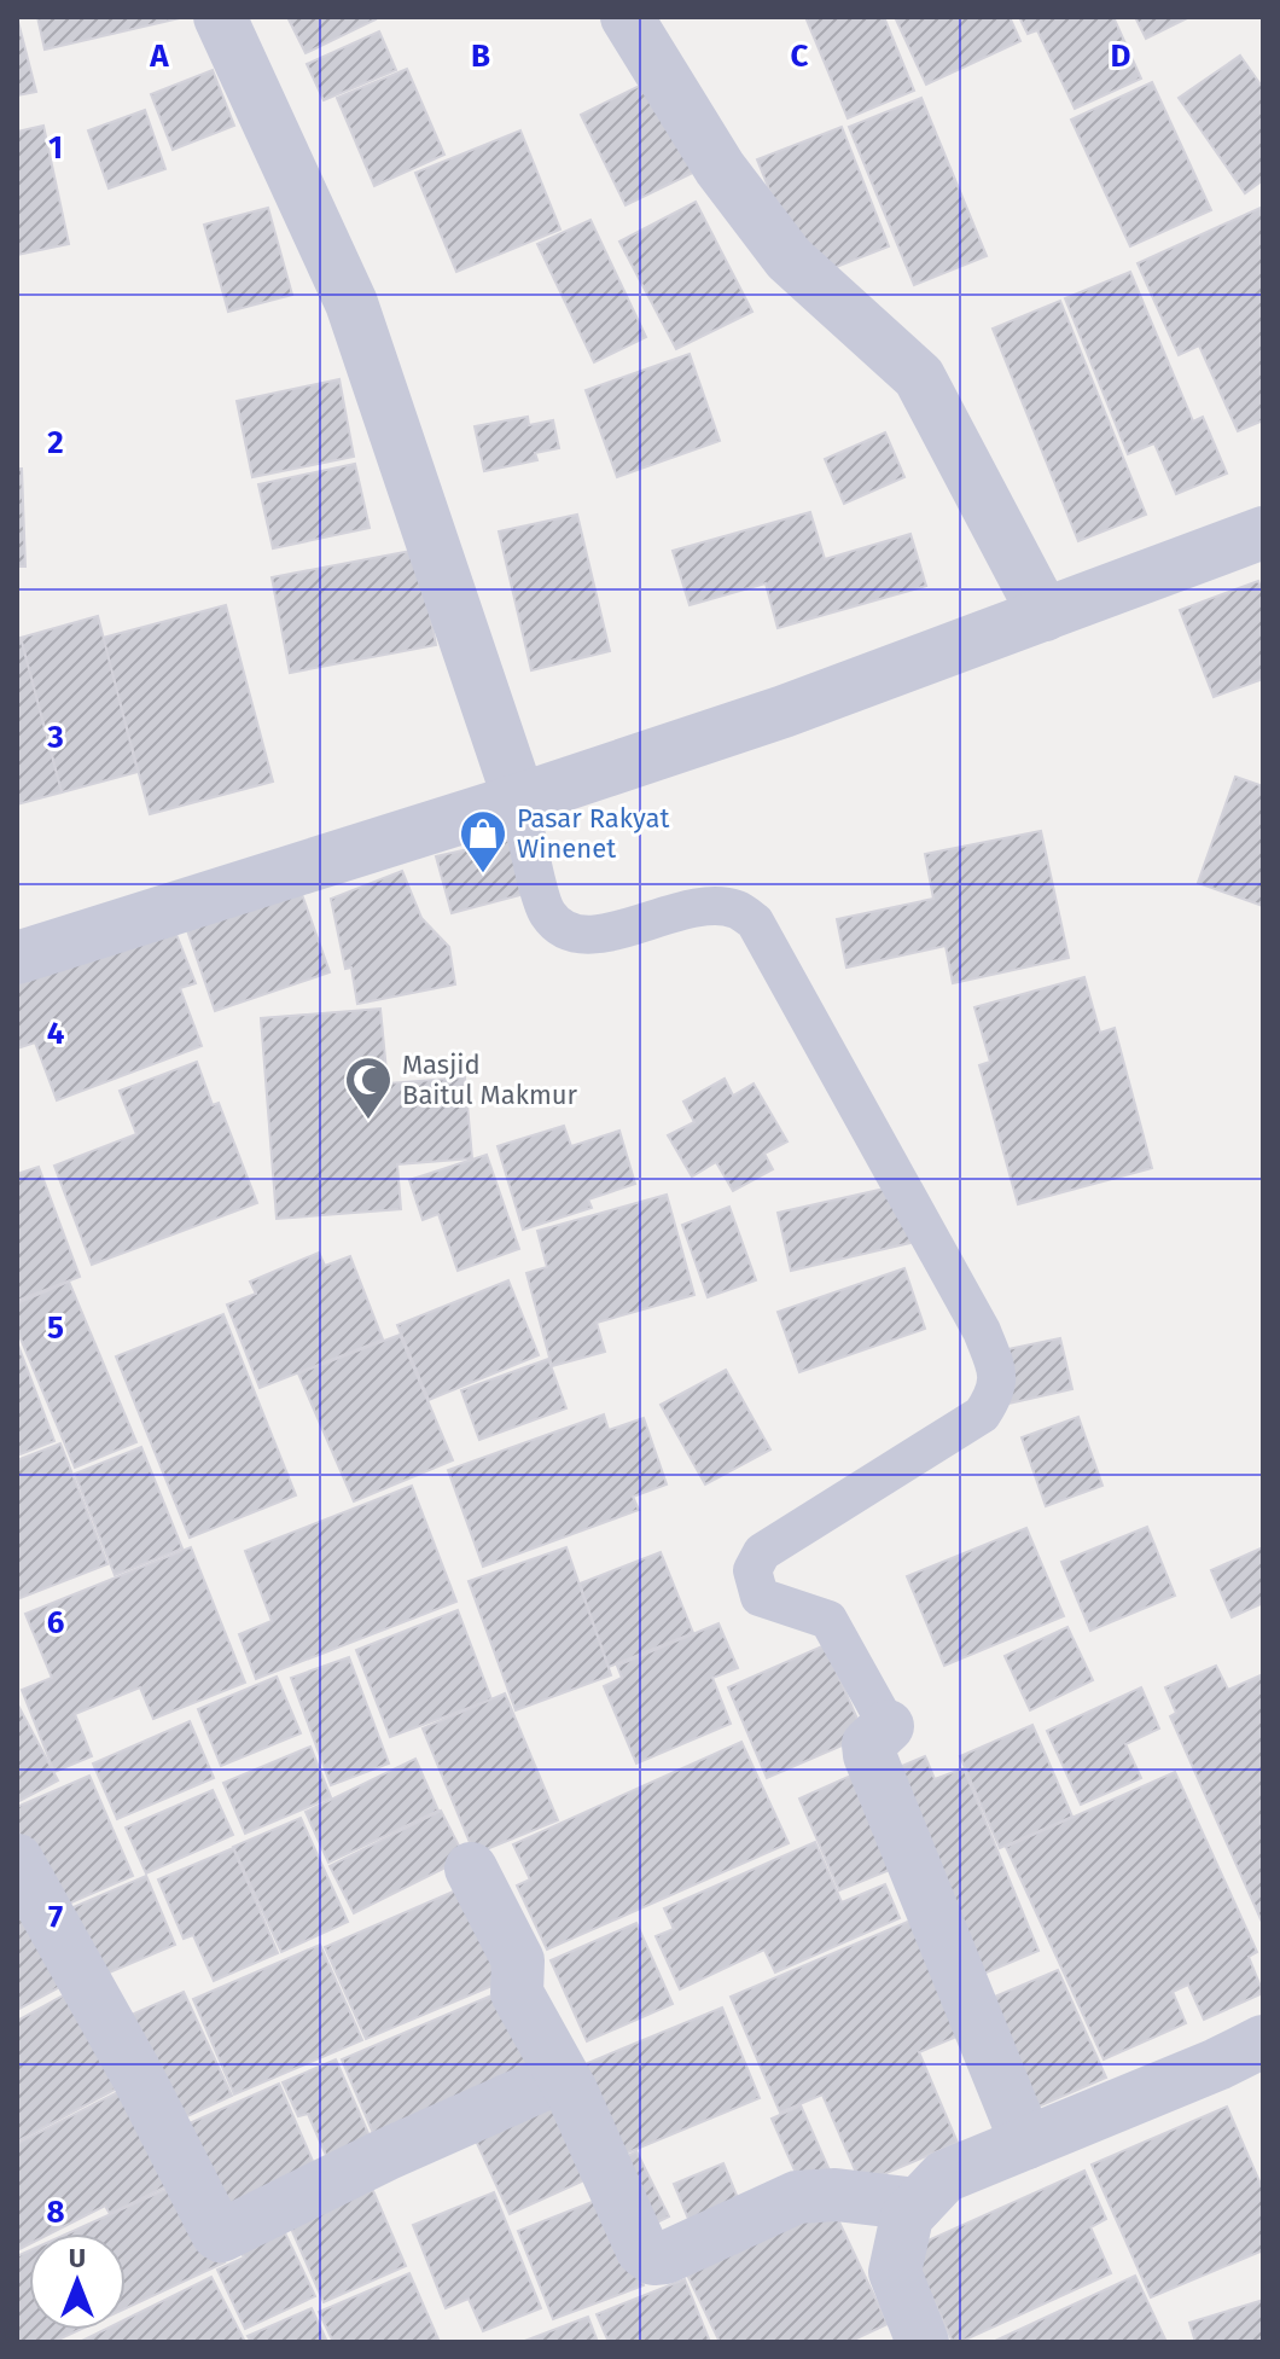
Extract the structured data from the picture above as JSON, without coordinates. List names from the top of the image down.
{
  "places": {
    "shop": ["Pasar Rakyat Winenet"],
    "mosque": ["Masjid Baitul Makmur"]
  },
  "north": "top",
  "grid": {
    "columns": [
      "A",
      "B",
      "C",
      "D"
    ],
    "rows": [
      "1",
      "2",
      "3",
      "4",
      "5",
      "6",
      "7",
      "8"
    ]
  }
}
